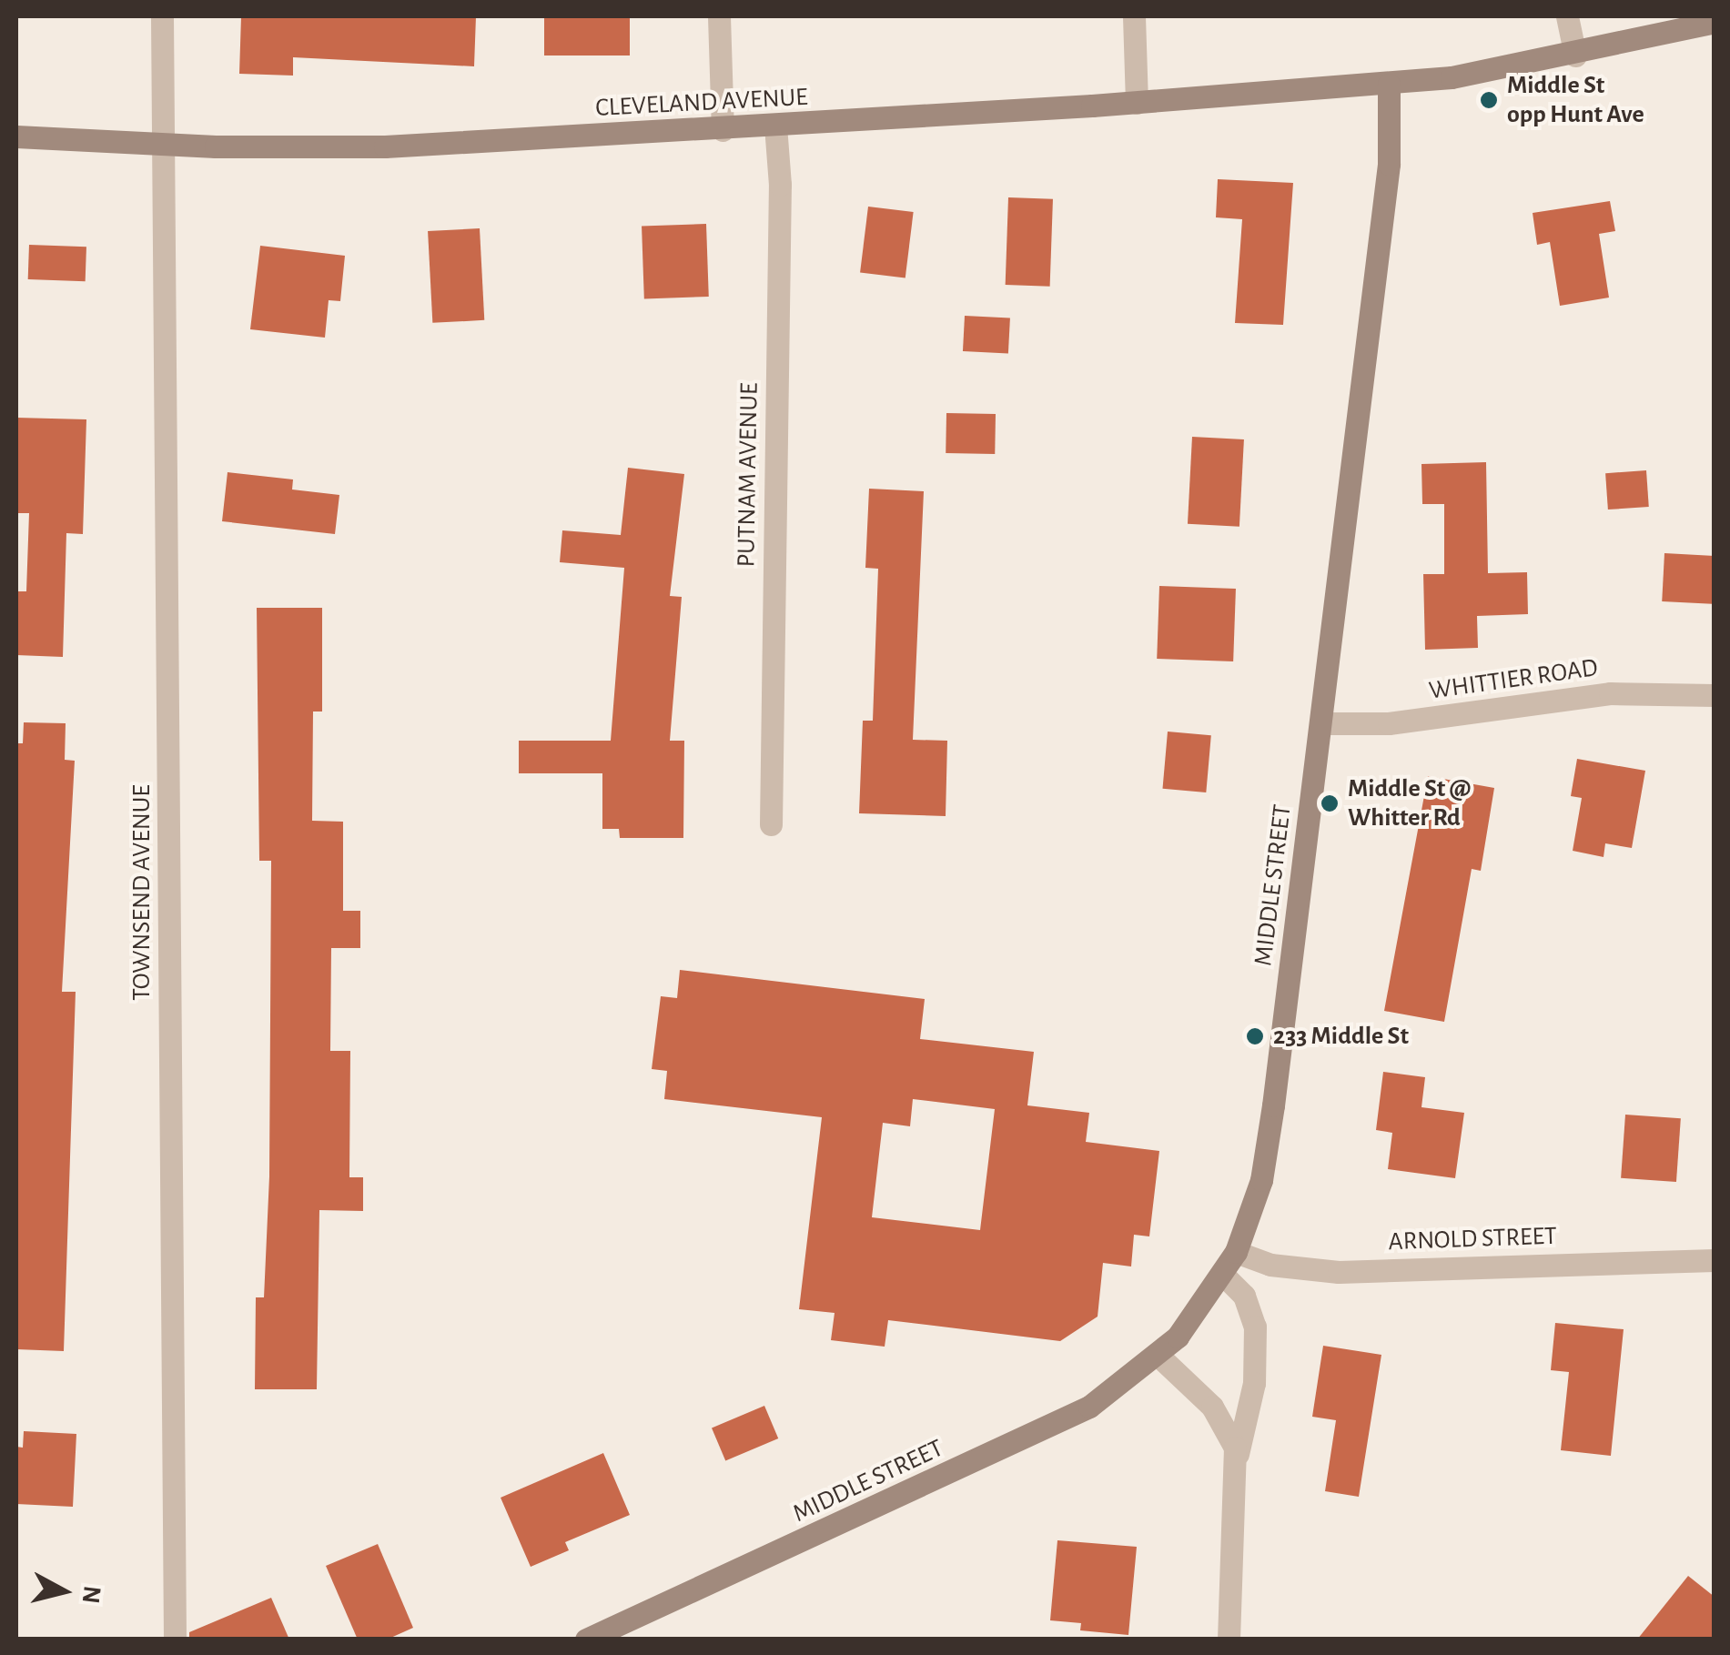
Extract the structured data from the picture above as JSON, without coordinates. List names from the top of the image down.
{
  "streets": {
    "street": [
      "CLEVELAND AVENUE",
      "PUTNAM AVENUE",
      "WHITTIER ROAD",
      "MIDDLE STREET",
      "TOWNSEND AVENUE",
      "ARNOLD STREET"
    ]
  },
  "crossings": [
    ["CLEVELAND AVENUE", "PUTNAM AVENUE"],
    ["CLEVELAND AVENUE", "MIDDLE STREET"],
    ["CLEVELAND AVENUE", "TOWNSEND AVENUE"],
    ["WHITTIER ROAD", "MIDDLE STREET"],
    ["MIDDLE STREET", "ARNOLD STREET"]
  ],
  "places": ["Middle St opp Hunt Ave", "Middle St @ Whitter Rd", "233 Middle St"],
  "north": "right"
}
